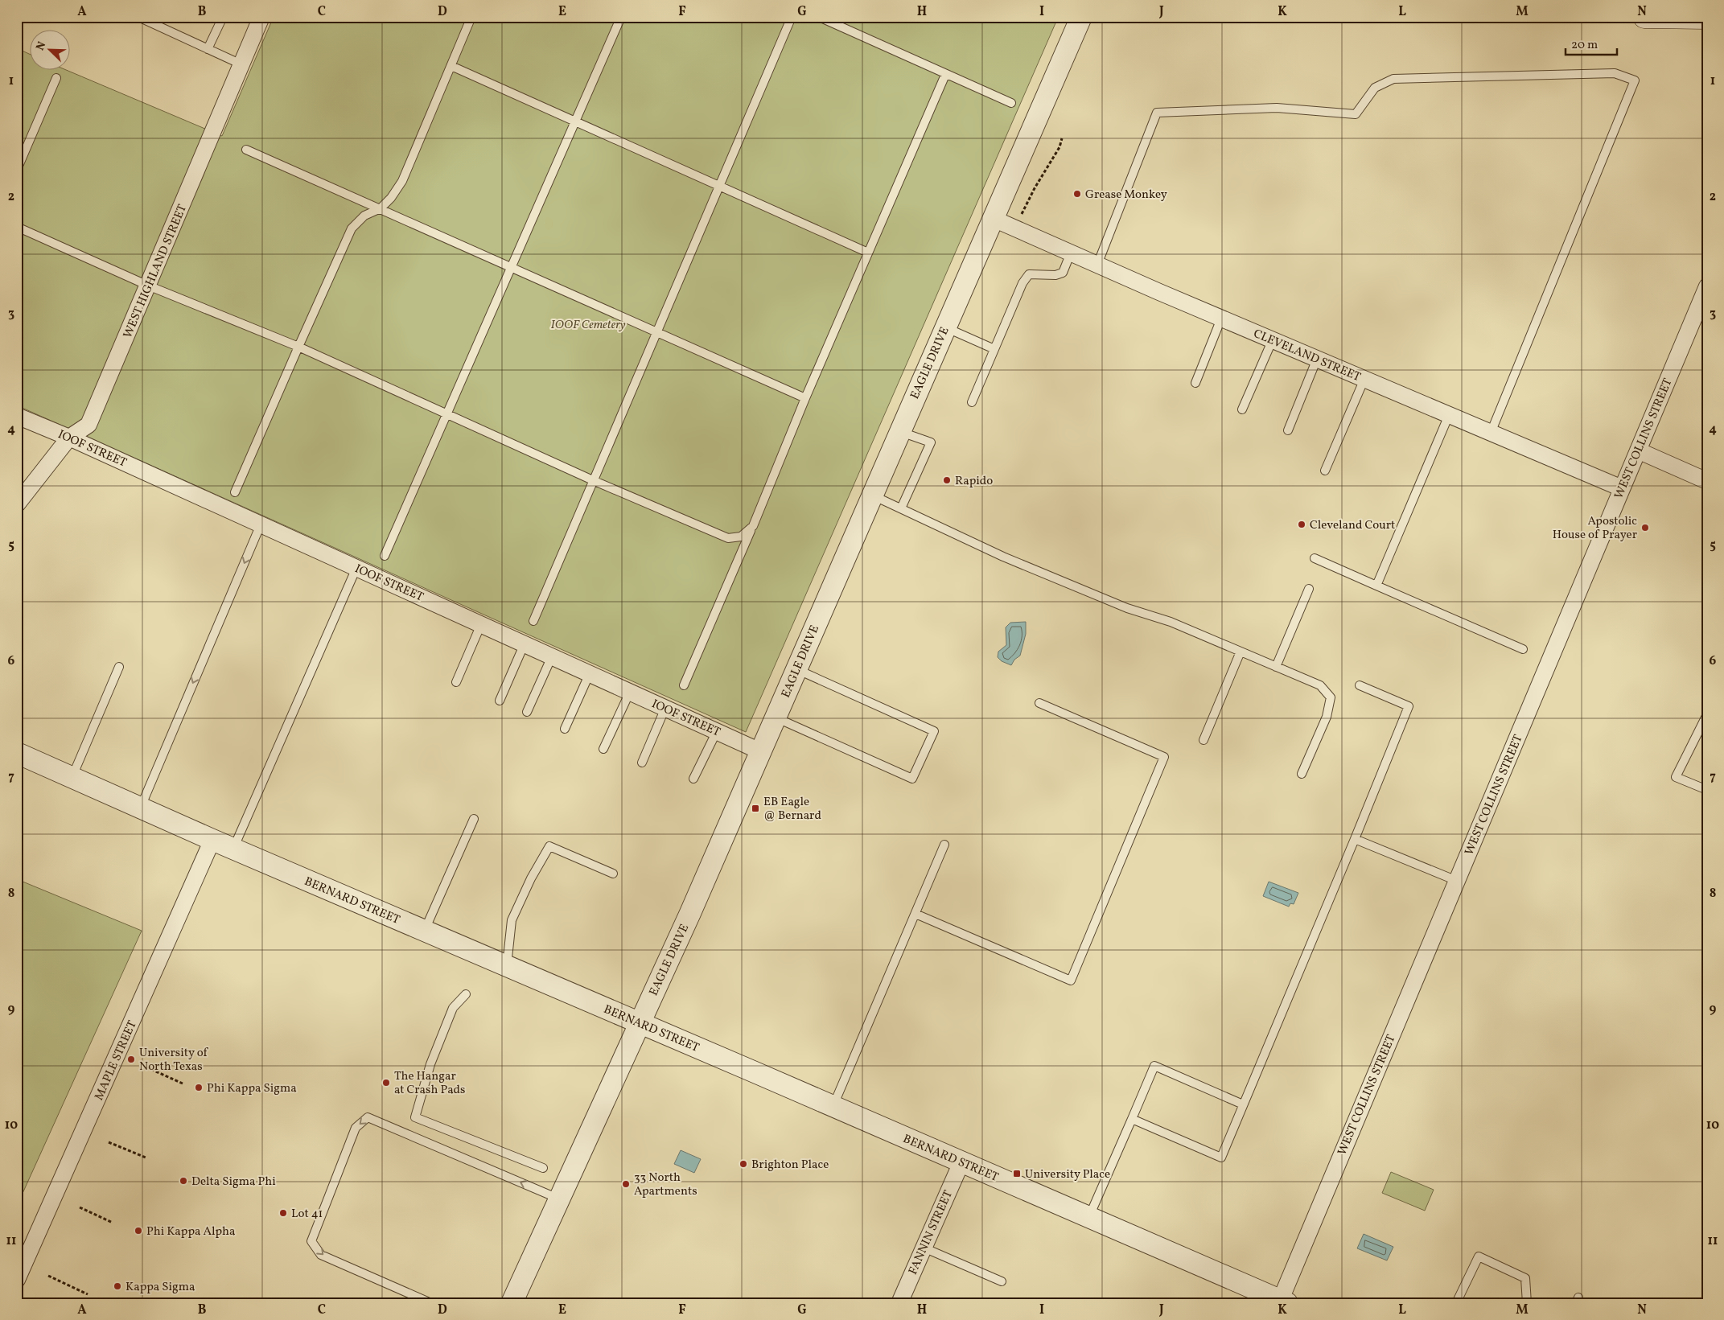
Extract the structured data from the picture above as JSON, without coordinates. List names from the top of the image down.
{
  "streets": {
    "street": [
      "WEST HIGHLAND STREET",
      "CLEVELAND STREET",
      "EAGLE DRIVE",
      "WEST COLLINS STREET",
      "IOOF STREET",
      "BERNARD STREET",
      "MAPLE STREET",
      "FANNIN STREET"
    ]
  },
  "crossings": [
    ["WEST HIGHLAND STREET", "IOOF STREET"],
    ["CLEVELAND STREET", "EAGLE DRIVE"],
    ["CLEVELAND STREET", "WEST COLLINS STREET"],
    ["EAGLE DRIVE", "IOOF STREET"],
    ["EAGLE DRIVE", "BERNARD STREET"],
    ["WEST COLLINS STREET", "BERNARD STREET"],
    ["BERNARD STREET", "MAPLE STREET"],
    ["BERNARD STREET", "FANNIN STREET"]
  ],
  "parks": ["IOOF Cemetery"],
  "places": {
    "other": [
      "Grease Monkey",
      "Rapido",
      "Cleveland Court",
      "Apostolic House of Prayer",
      "University of North Texas",
      "The Hangar at Crash Pads",
      "Phi Kappa Sigma",
      "Brighton Place",
      "Delta Sigma Phi",
      "33 North Apartments",
      "Lot 41",
      "Phi Kappa Alpha",
      "Kappa Sigma"
    ],
    "transit": ["EB Eagle @ Bernard", "University Place"]
  },
  "scale_bar": "20 m",
  "north": "top left",
  "grid": {
    "columns": [
      "A",
      "B",
      "C",
      "D",
      "E",
      "F",
      "G",
      "H",
      "I",
      "J",
      "K",
      "L",
      "M",
      "N"
    ],
    "rows": [
      "1",
      "2",
      "3",
      "4",
      "5",
      "6",
      "7",
      "8",
      "9",
      "10",
      "11"
    ]
  }
}
